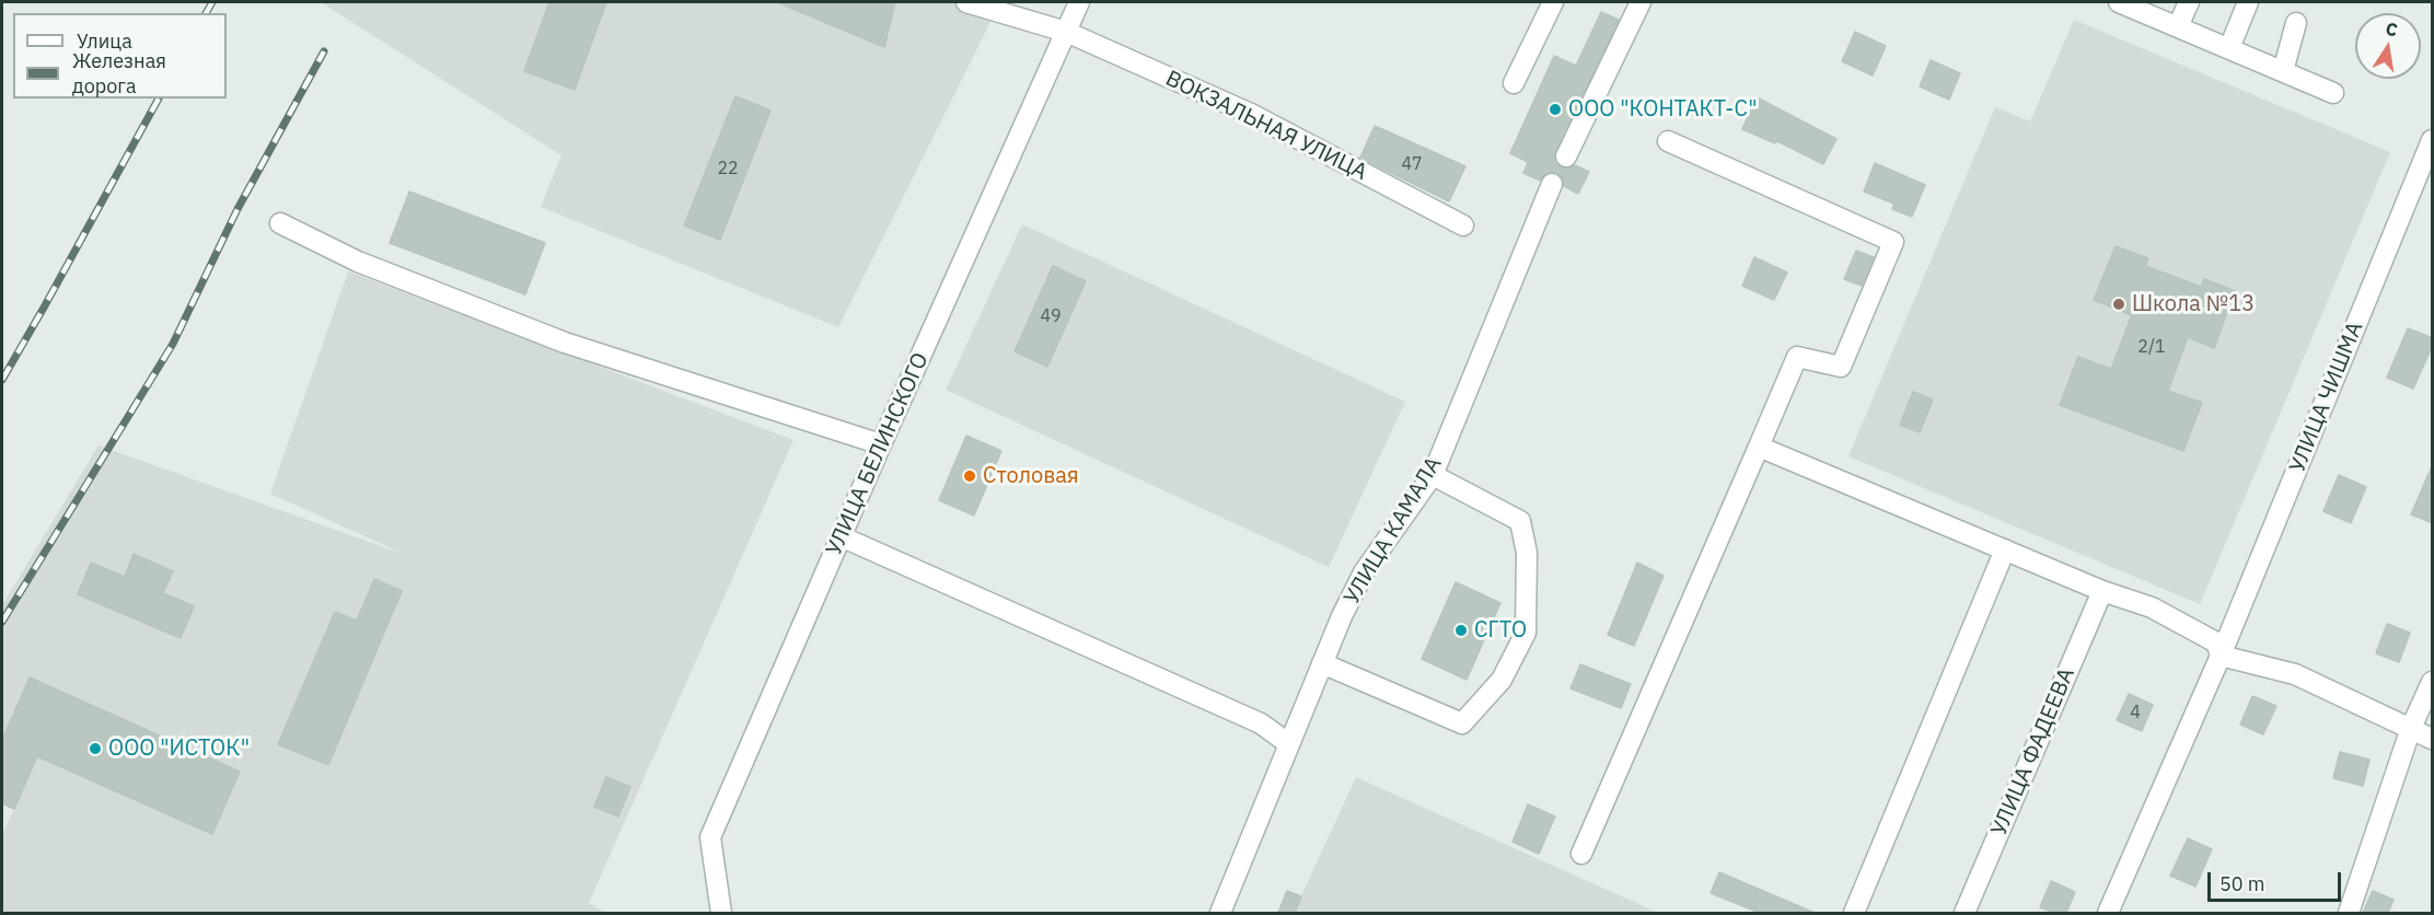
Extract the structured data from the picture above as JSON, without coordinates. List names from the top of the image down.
{
  "streets": {
    "street": [
      "ВОКЗАЛЬНАЯ УЛИЦА",
      "УЛИЦА ЧИШМА",
      "УЛИЦА БЕЛИНСКОГО",
      "УЛИЦА КАМАЛА",
      "УЛИЦА ФАДЕЕВА"
    ]
  },
  "crossings": [
    ["ВОКЗАЛЬНАЯ УЛИЦА", "УЛИЦА БЕЛИНСКОГО"]
  ],
  "places": [
    "ООО \"КОНТАКТ-С\"",
    "Школа №13",
    "Столовая",
    "СГТО",
    "ООО \"ИСТОК\""
  ],
  "house_numbers": [
    "47",
    "22",
    "49",
    "2/1",
    "4"
  ],
  "legend": ["Улица", "Железная дорога"],
  "scale_bar": "50 m",
  "north": "top"
}
